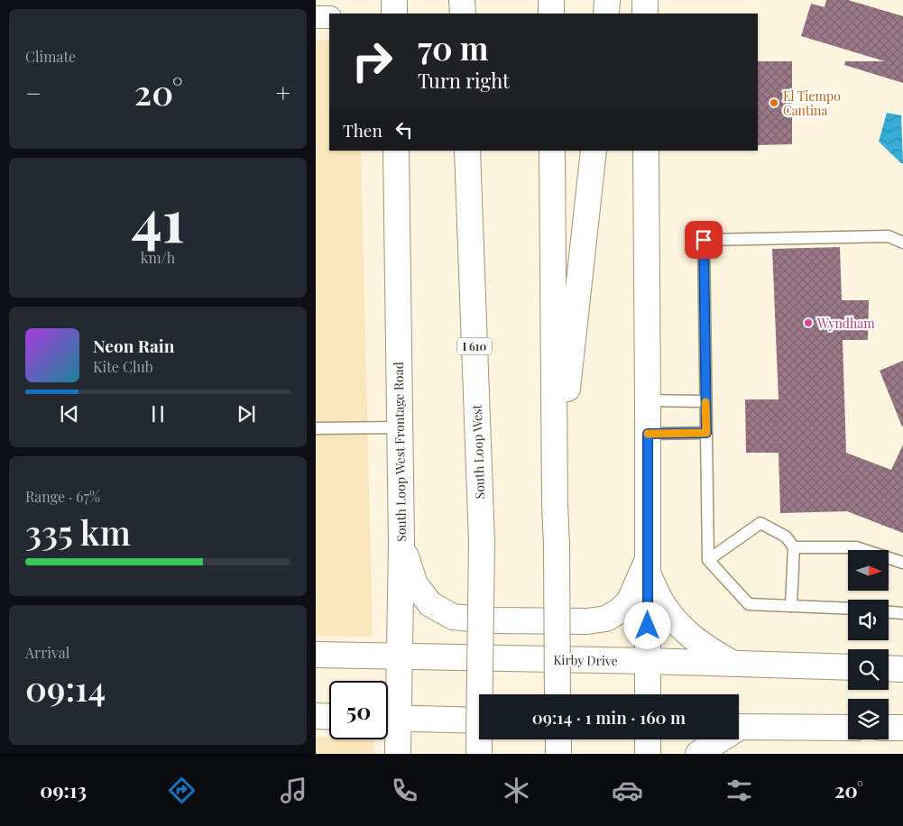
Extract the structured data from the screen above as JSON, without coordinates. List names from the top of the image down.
{
  "streets": {
    "main road": [
      "I 610",
      "South Loop West Frontage Road",
      "South Loop West",
      "Kirby Drive"
    ]
  },
  "crossings": [
    ["South Loop West Frontage Road", "Kirby Drive"]
  ],
  "places": ["El Tiempo Cantina", "Wyndham"],
  "north": "right",
  "page": {
    "tile": [
      "Climate",
      ["41", "km/h"],
      ["Range · 67%", "335 km"],
      ["Arrival", "09:14"]
    ],
    "turn": ["70 m", "Turn right"],
    "heat": ["−", "20°", "+"],
    "then": "Then",
    "song": ["Neon Rain", "Kite Club"],
    "limit": "50",
    "trip": "09:14 · 1 min · 160 m",
    "tabs": ["09:13", "20°"]
  }
}
